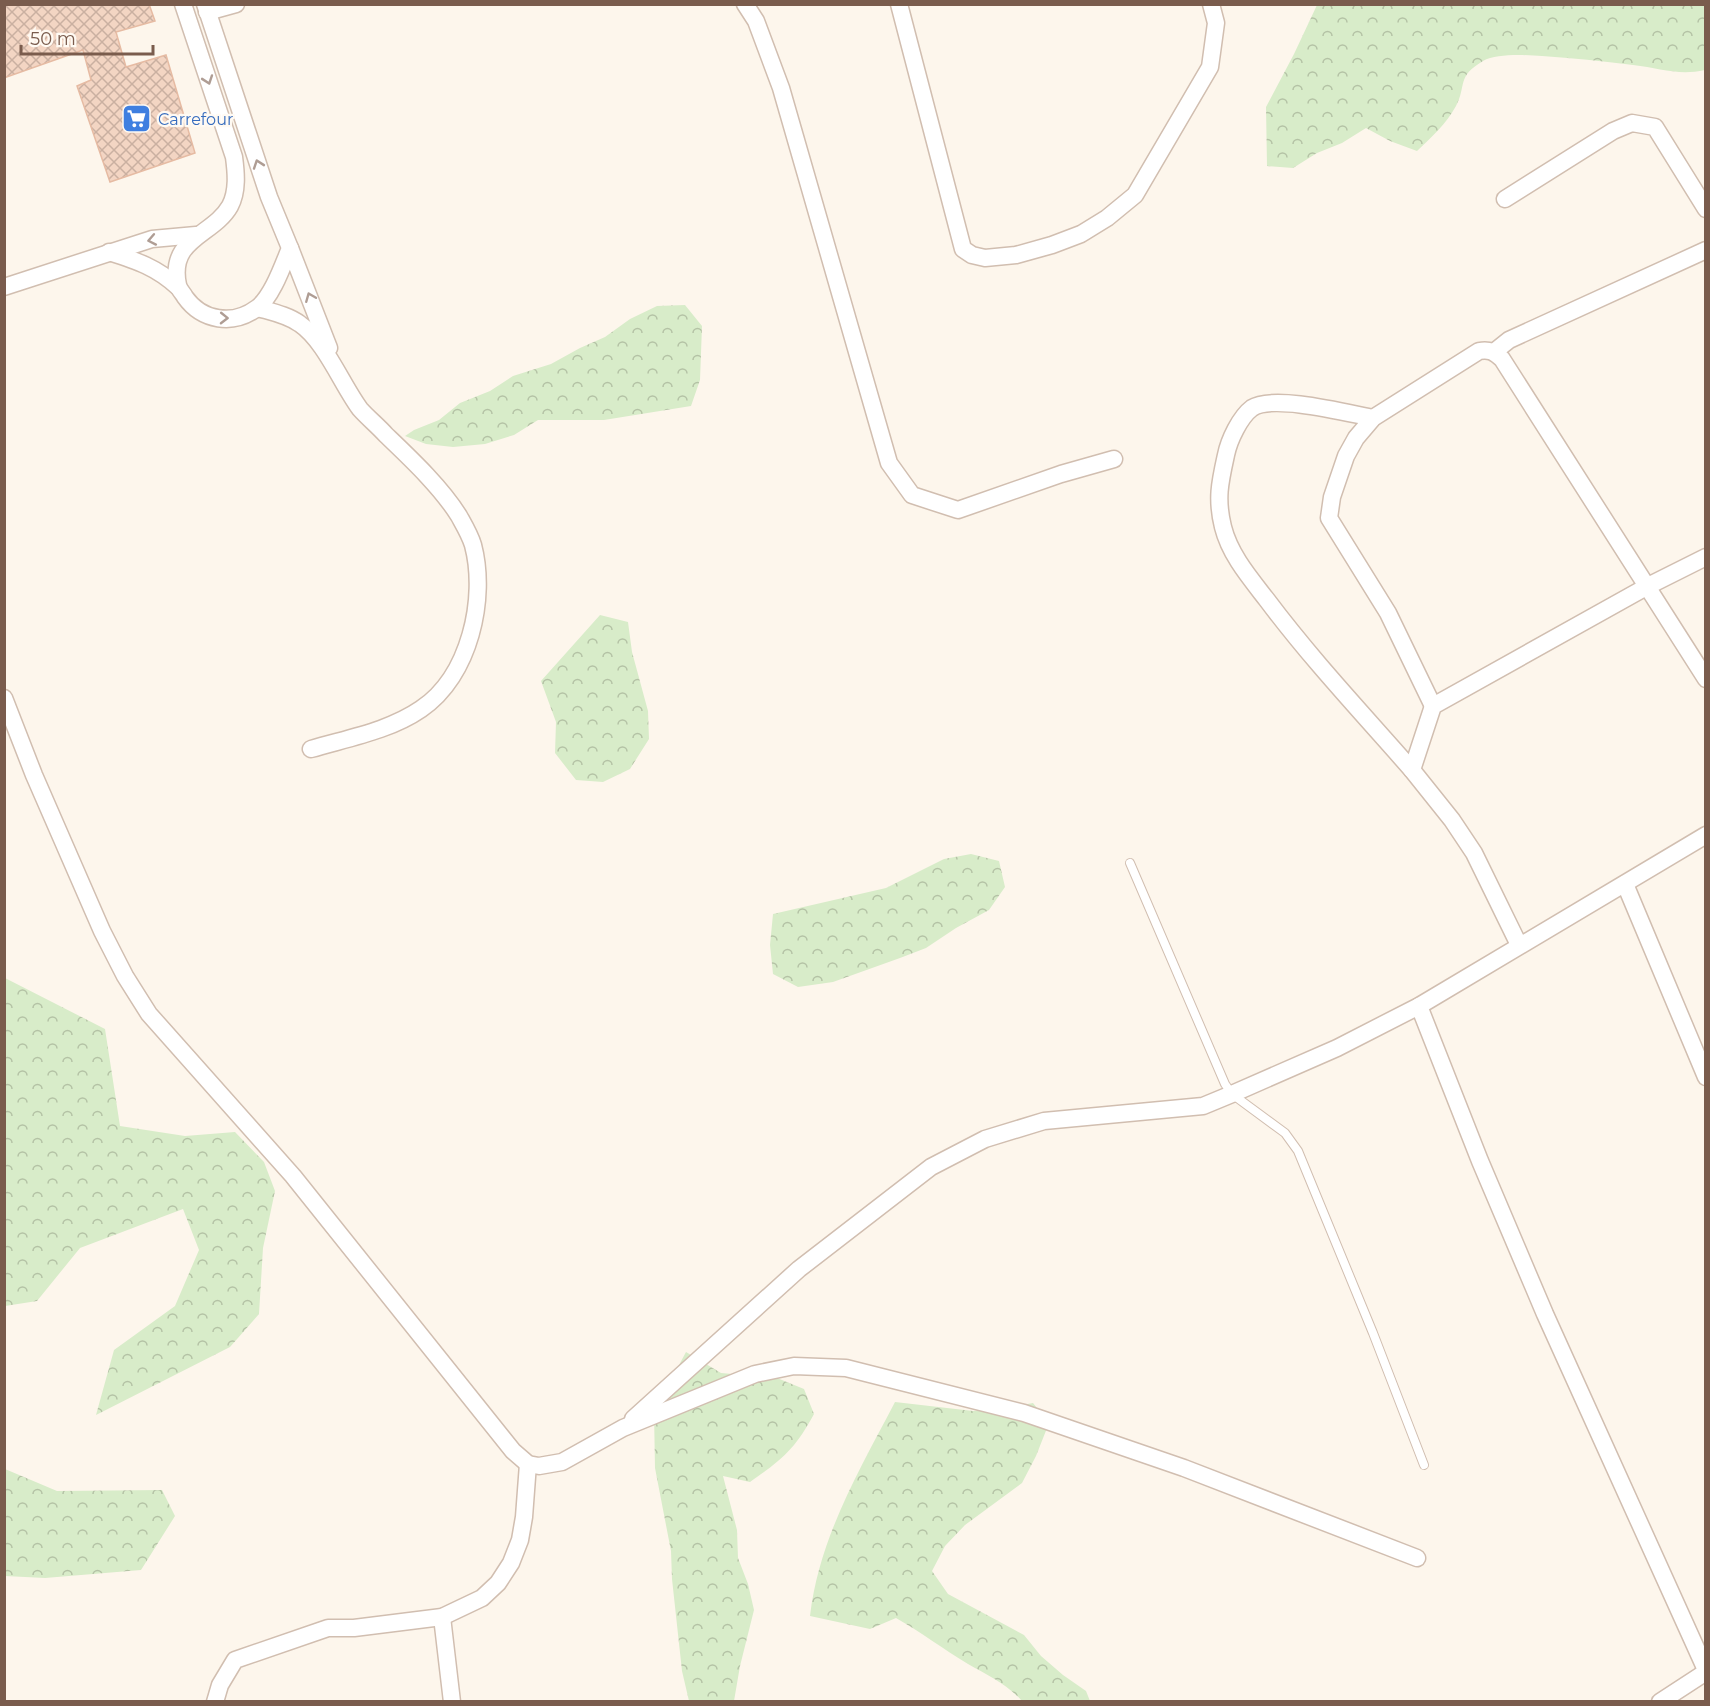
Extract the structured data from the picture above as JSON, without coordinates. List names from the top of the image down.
{
  "places": {
    "supermarket": ["Carrefour"]
  },
  "scale_bar": "50 m"
}
